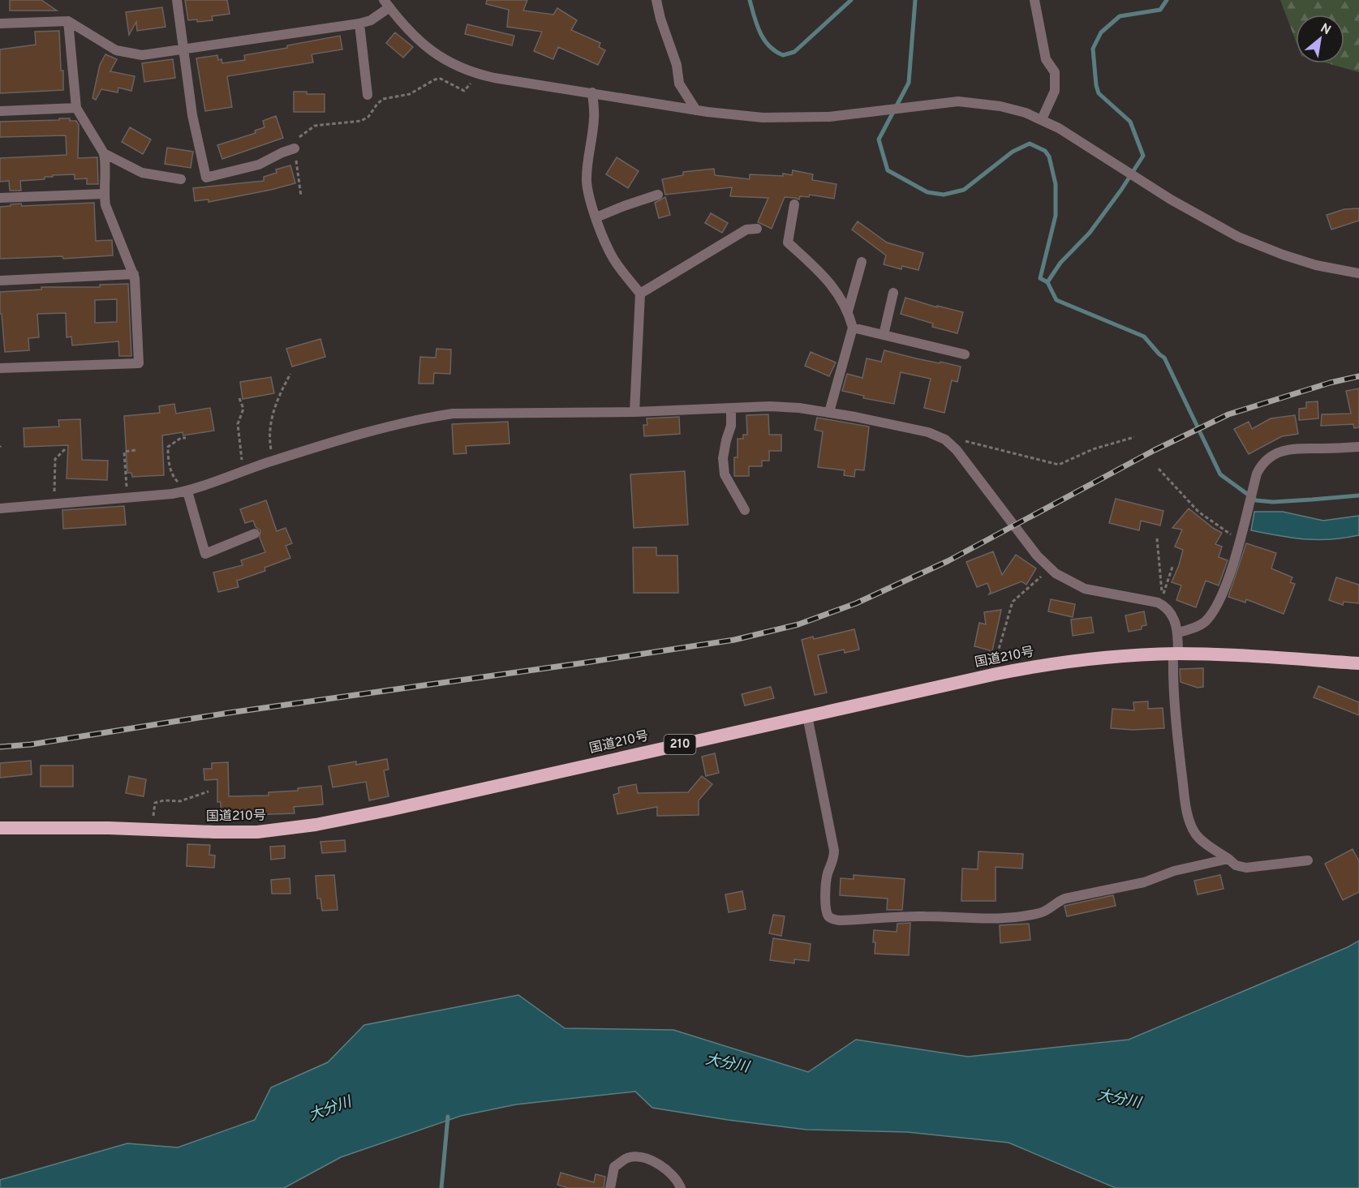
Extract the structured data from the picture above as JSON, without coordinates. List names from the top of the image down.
{
  "streets": {
    "highway": ["国道210号", "210"]
  },
  "water": ["大分川"],
  "north": "top right"
}
